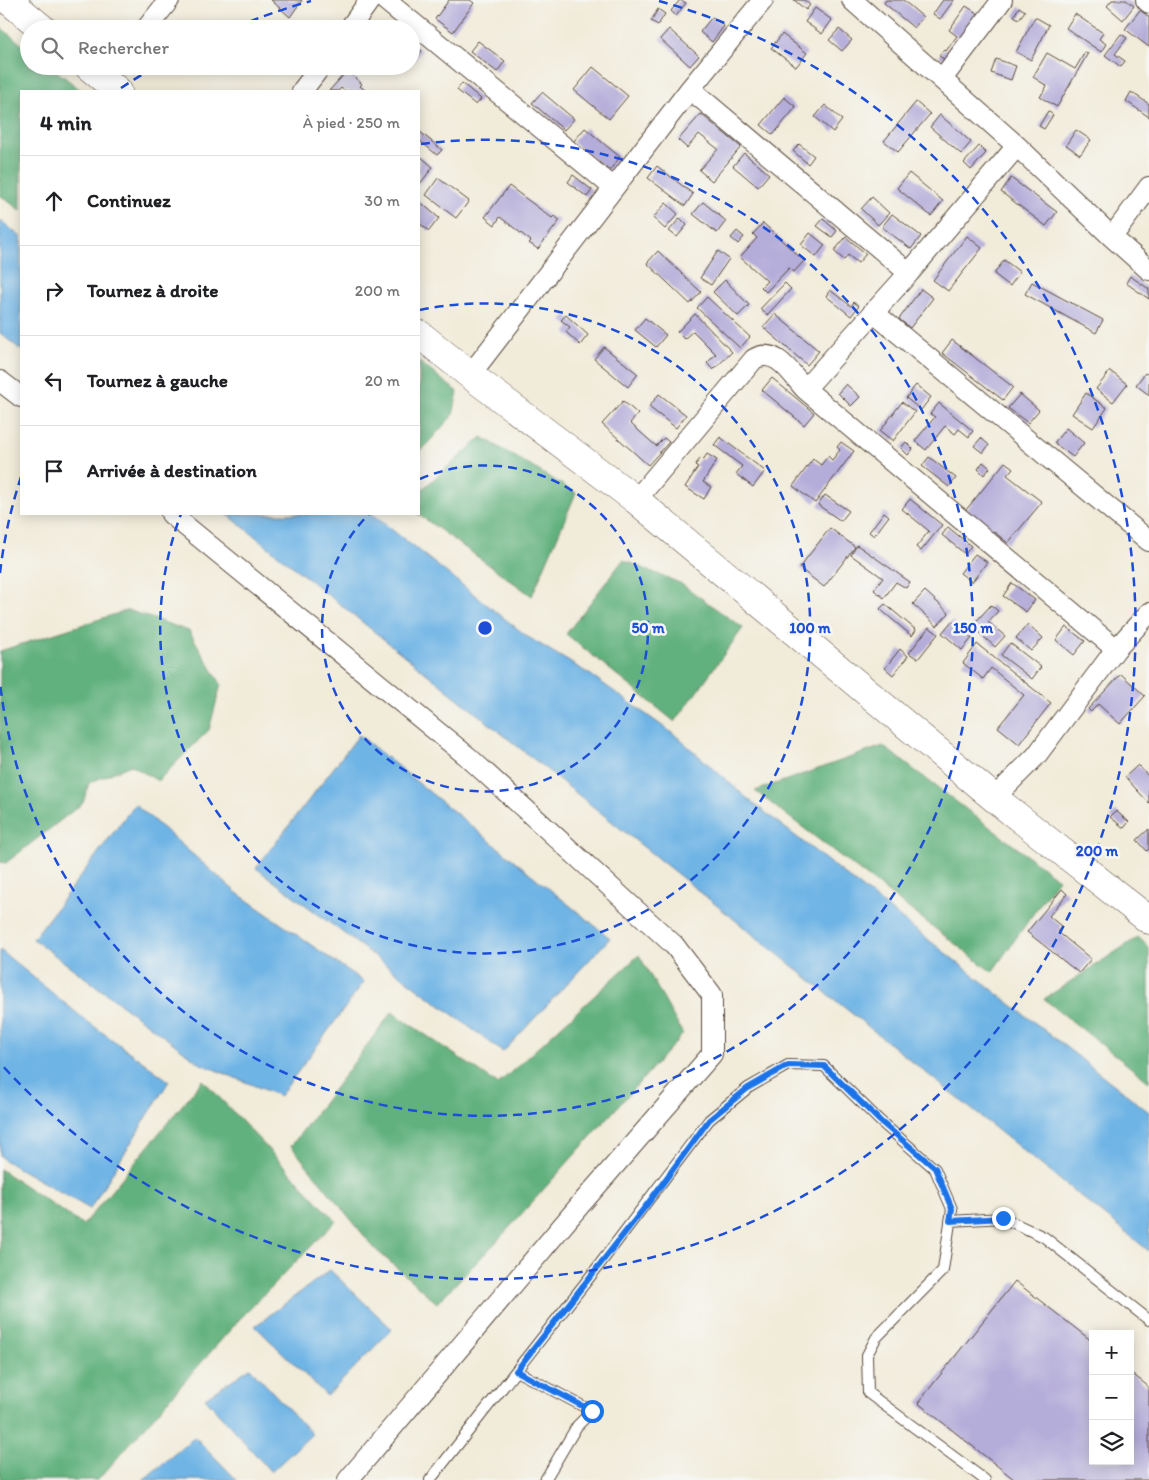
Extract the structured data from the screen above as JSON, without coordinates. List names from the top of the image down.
{
  "page": {
    "search": "Rechercher",
    "heading": ["4 min", "À pied · 250 m"],
    "list": [
      ["Continuez", "30 m"],
      ["Tournez à droite", "200 m"],
      ["Tournez à gauche", "20 m"],
      "Arrivée à destination"
    ],
    "map_buttons": ["+", "−"]
  },
  "rings": [
    "50 m",
    "100 m",
    "150 m",
    "200 m"
  ]
}
